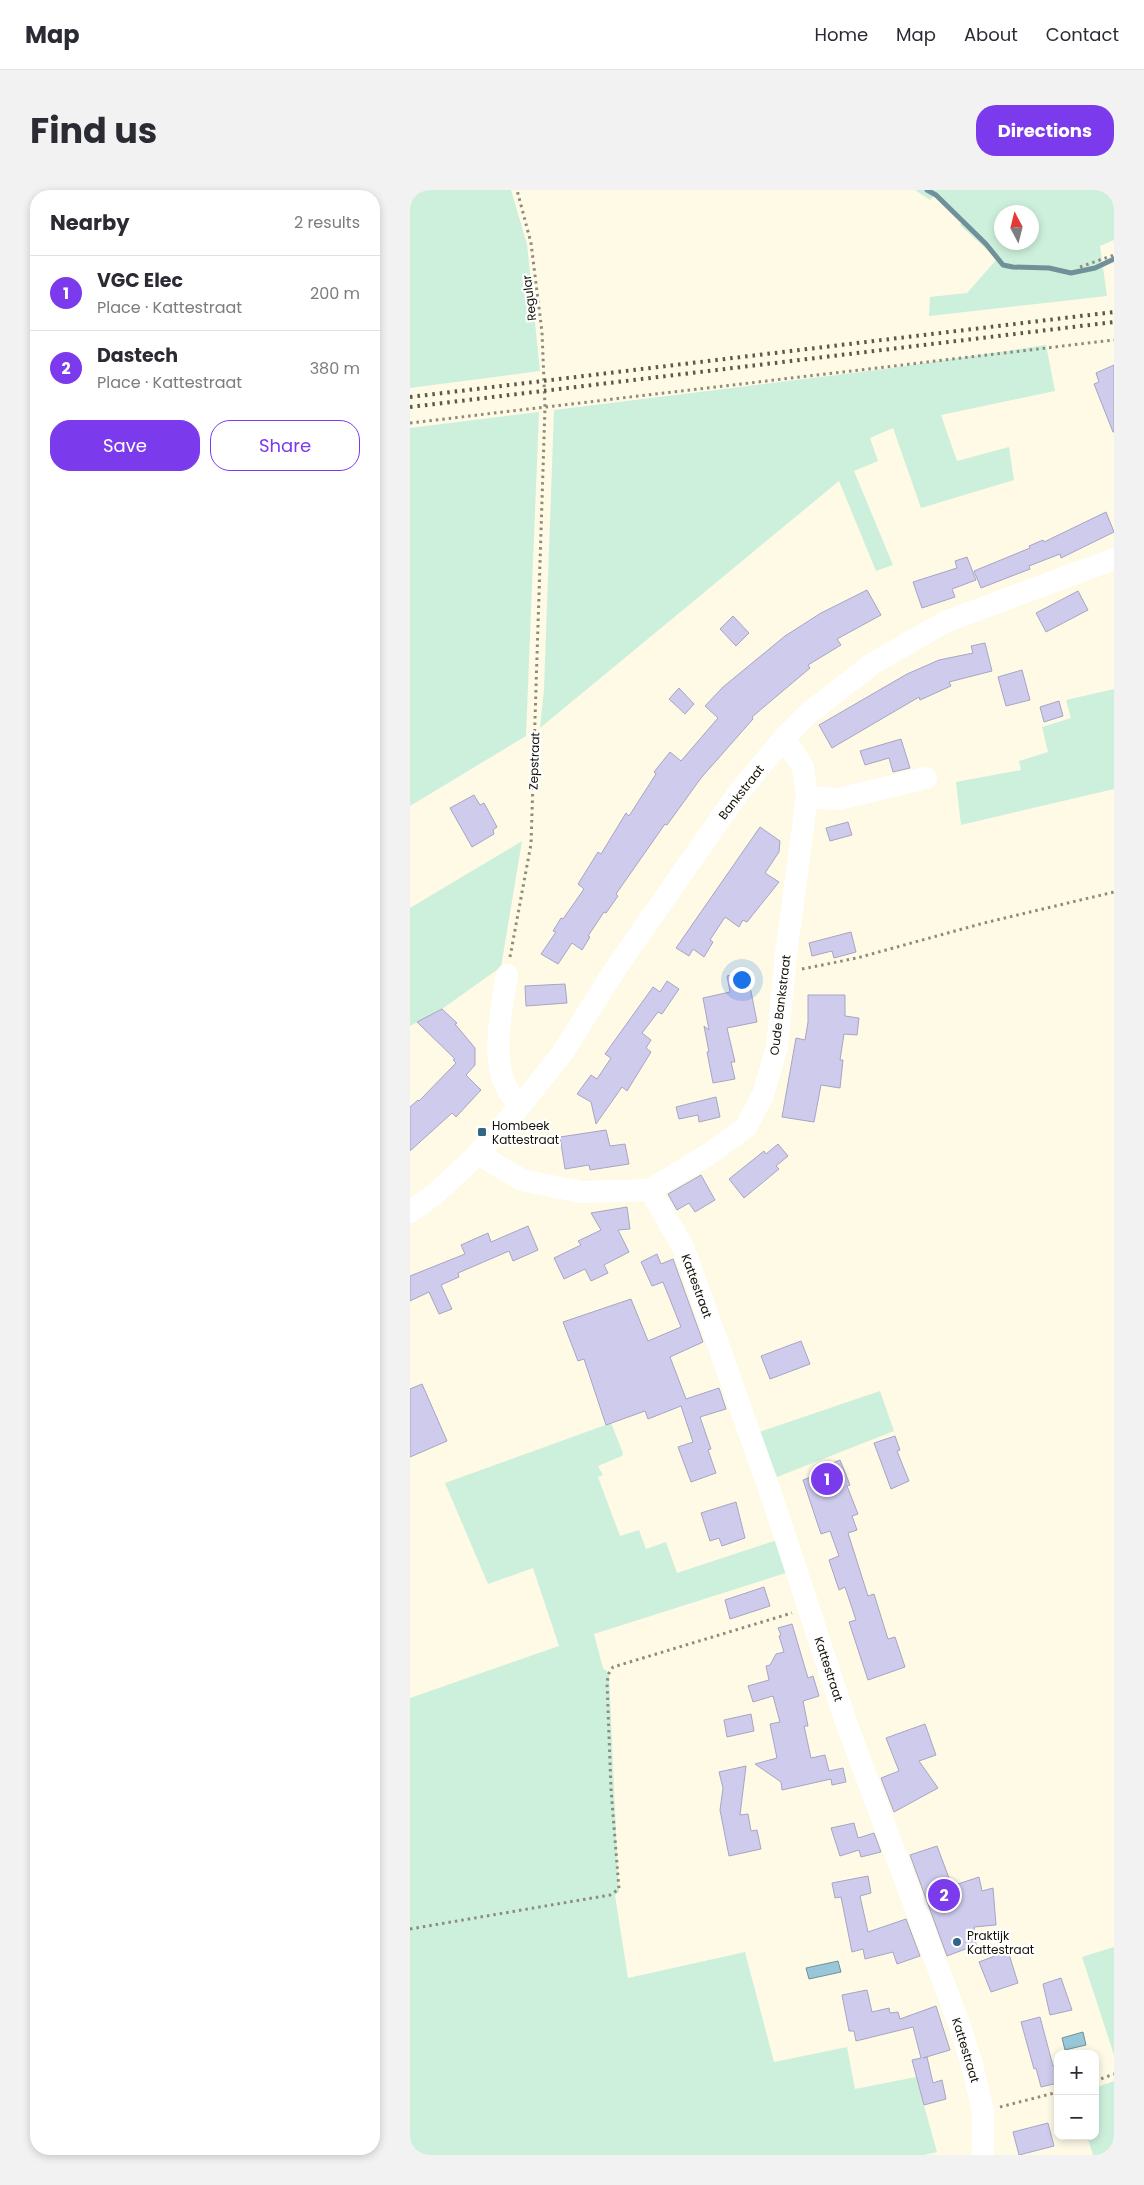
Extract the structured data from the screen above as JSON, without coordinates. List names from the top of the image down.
{
  "streets": {
    "street": ["Bankstraat", "Oude Bankstraat", "Kattestraat"],
    "path": ["Regular", "Zepstraat"]
  },
  "crossings": [
    ["Regular", "Zepstraat"],
    ["Bankstraat", "Oude Bankstraat"],
    ["Oude Bankstraat", "Kattestraat"]
  ],
  "places": {
    "transit": ["Hombeek Kattestraat"],
    "other": ["Praktijk Kattestraat"]
  },
  "north": "top",
  "page": {
    "header": "Map",
    "nav": [
      "Home",
      "Map",
      "About",
      "Contact"
    ],
    "title": "Find us",
    "buttons": [
      "Directions",
      ["Save", "Share"]
    ],
    "heading": ["Nearby", "2 results"],
    "list": [
      {
        "mark": "1",
        "name": "VGC Elec",
        "note": "Place · Kattestraat",
        "value": "200 m"
      },
      {
        "mark": "2",
        "name": "Dastech",
        "note": "Place · Kattestraat",
        "value": "380 m"
      }
    ],
    "pins": ["1", "2"],
    "map_buttons": ["+", "−"]
  }
}
